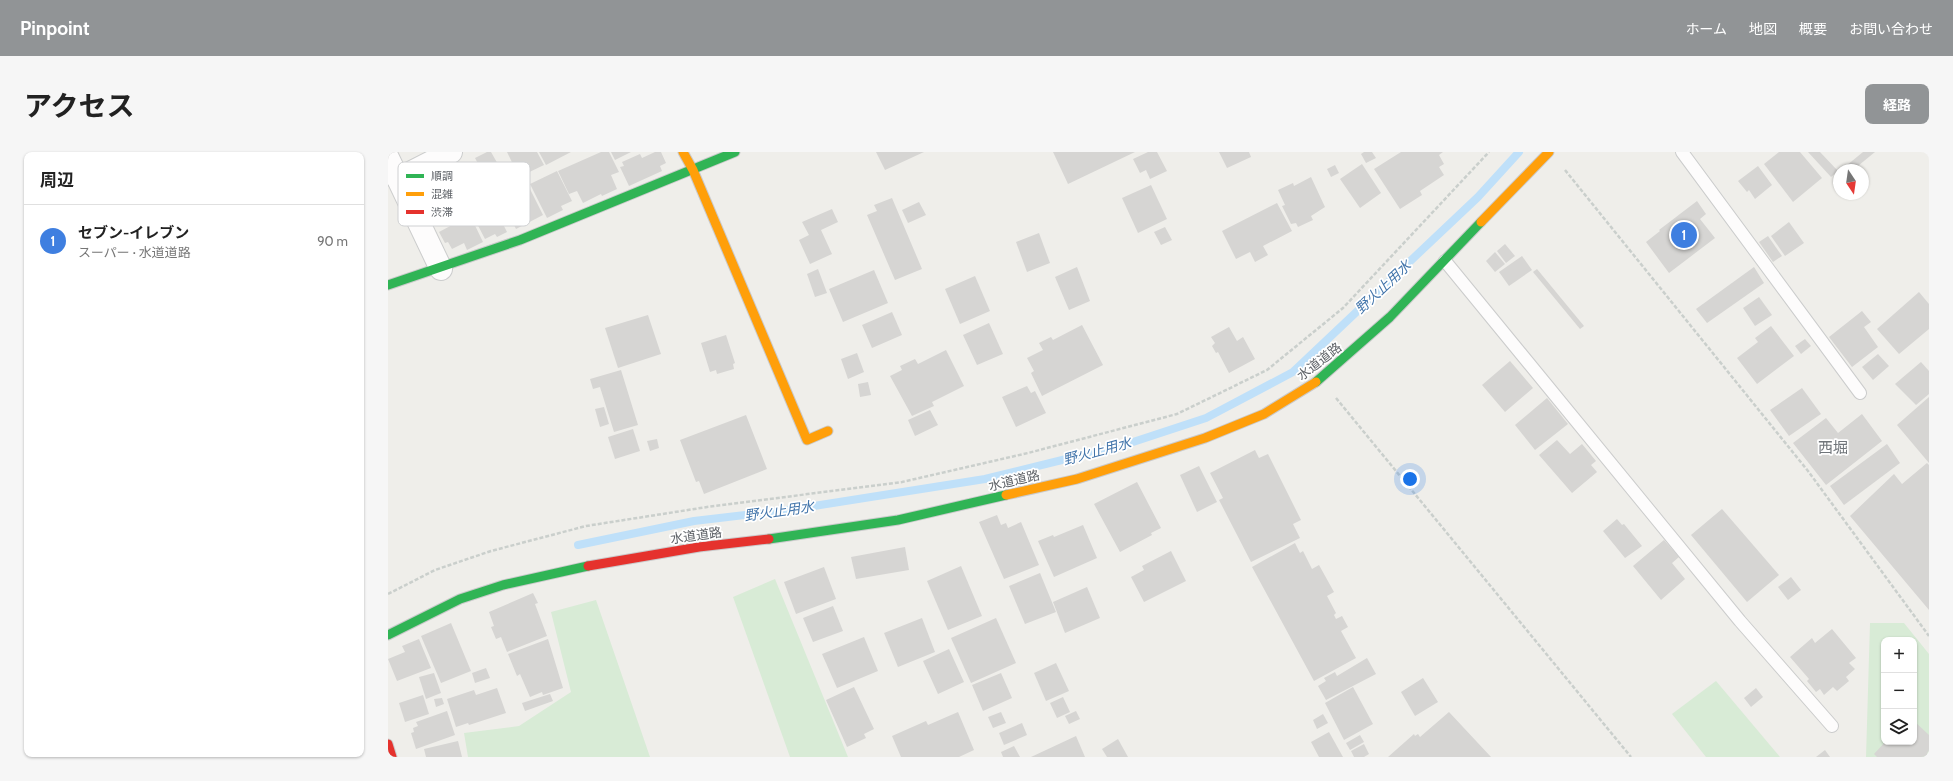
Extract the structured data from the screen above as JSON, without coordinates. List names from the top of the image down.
{
  "streets": {
    "street": ["水道道路"]
  },
  "districts": ["西堀"],
  "water": ["野火止用水"],
  "legend": ["順調", "混雑", "渋滞"],
  "north": "bottom",
  "page": {
    "header": "Pinpoint",
    "nav": [
      "ホーム",
      "地図",
      "概要",
      "お問い合わせ"
    ],
    "title": "アクセス",
    "buttons": "経路",
    "heading": "周辺",
    "list": [
      {
        "mark": "1",
        "name": "セブン-イレブン",
        "note": "スーパー · 水道道路",
        "value": "90 m"
      }
    ],
    "pins": "1",
    "map_buttons": ["+", "−"]
  }
}
